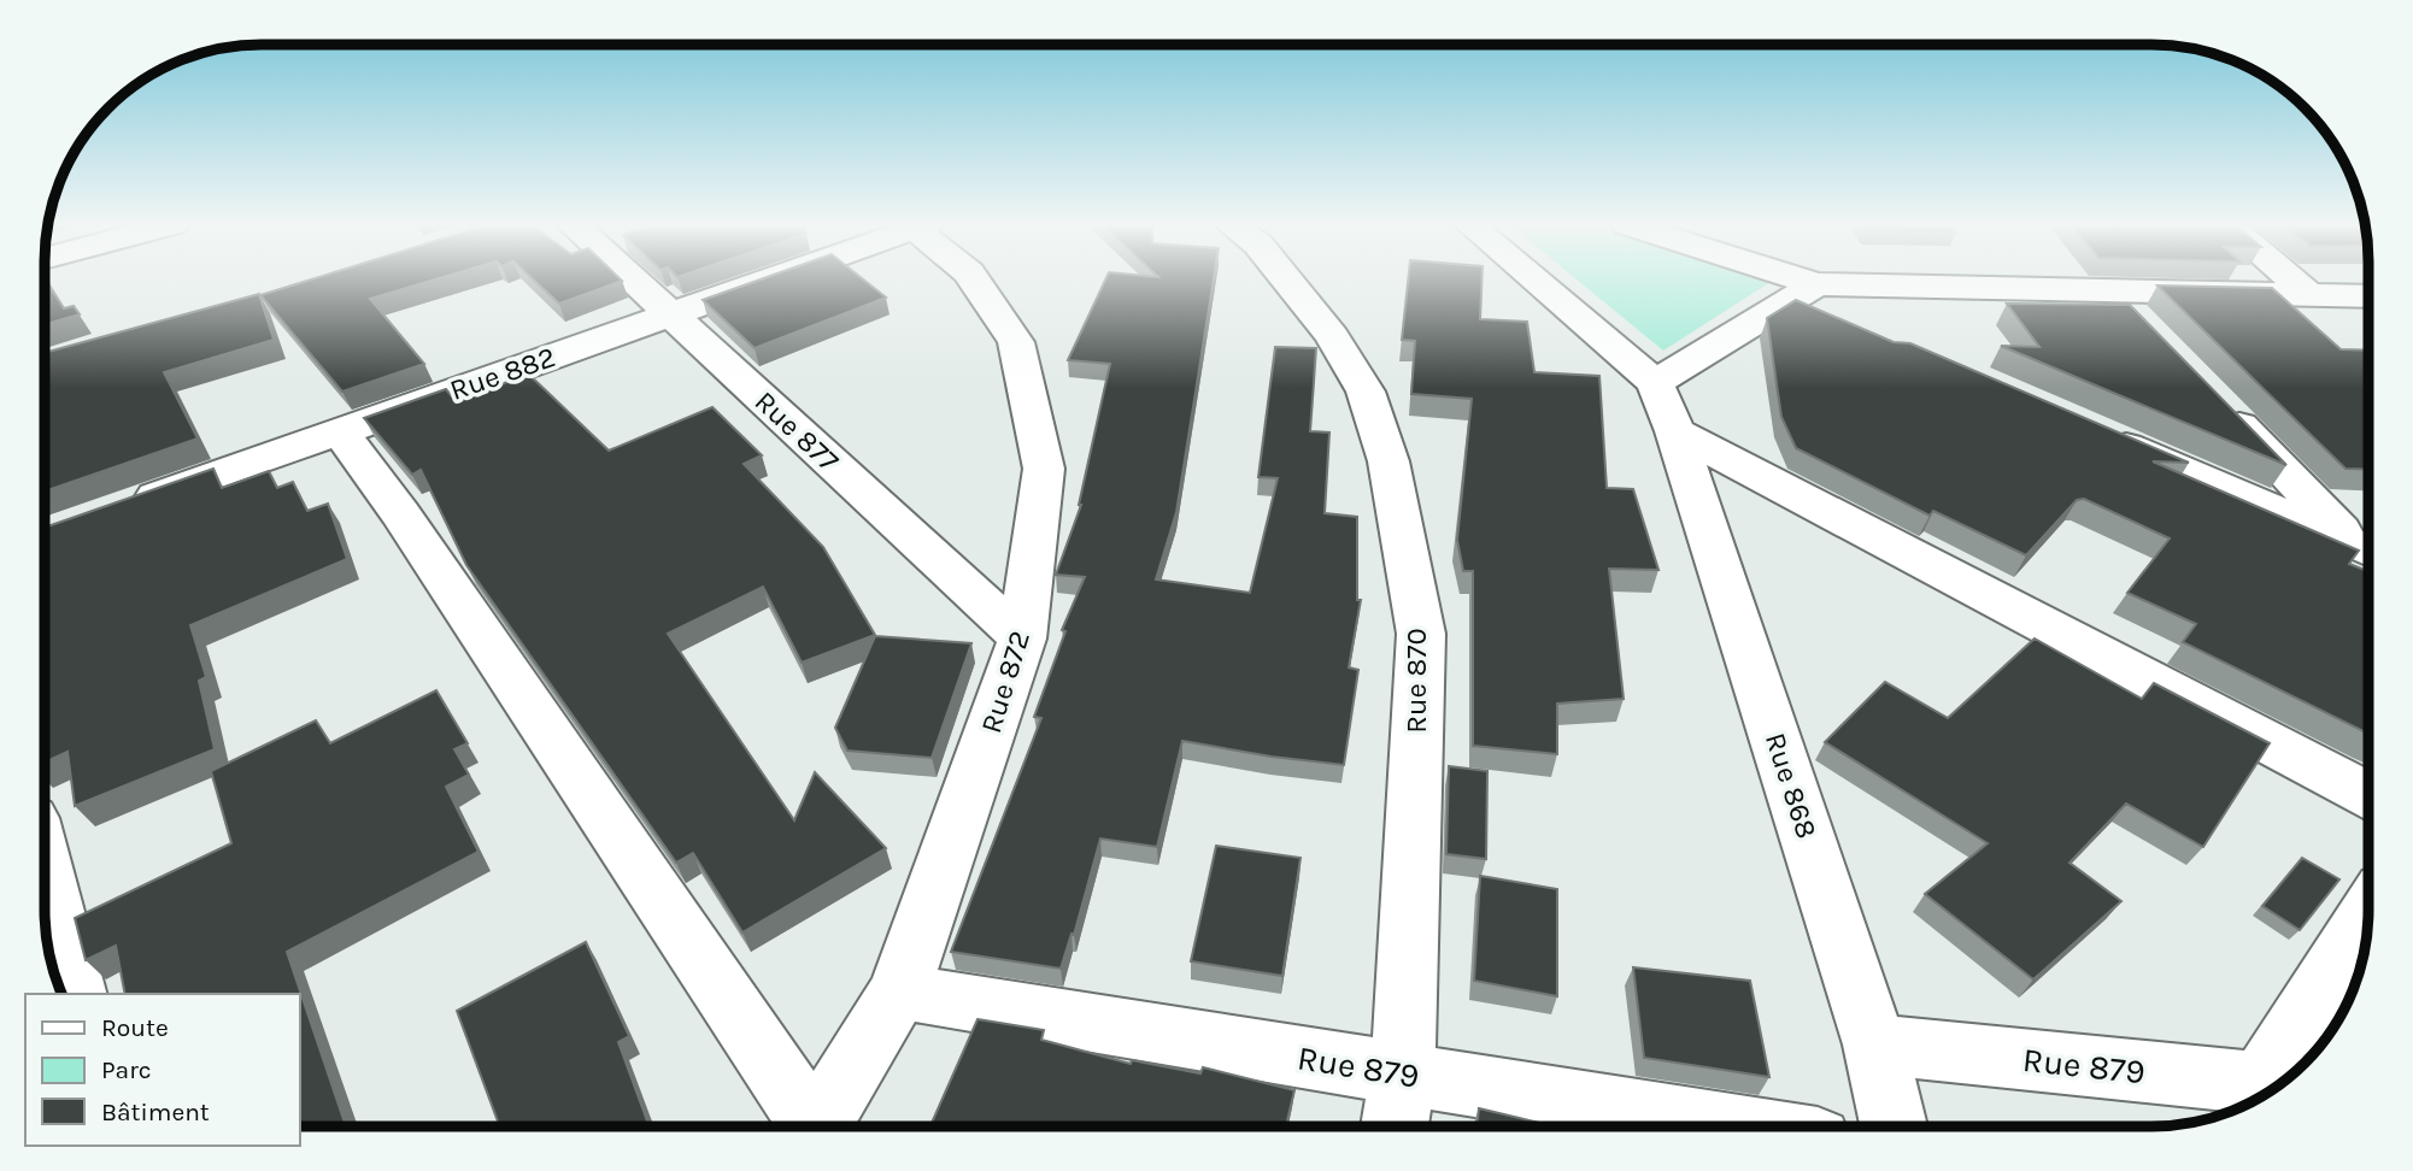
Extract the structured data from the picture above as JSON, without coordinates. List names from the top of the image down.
{
  "streets": {
    "street": [
      "Rue 882",
      "Rue 877",
      "Rue 870",
      "Rue 872",
      "Rue 868",
      "Rue 879"
    ]
  },
  "crossings": [
    ["Rue 882", "Rue 877"],
    ["Rue 877", "Rue 872"],
    ["Rue 870", "Rue 879"],
    ["Rue 872", "Rue 879"],
    ["Rue 868", "Rue 879"]
  ],
  "legend": ["Route", "Parc", "Bâtiment"]
}
